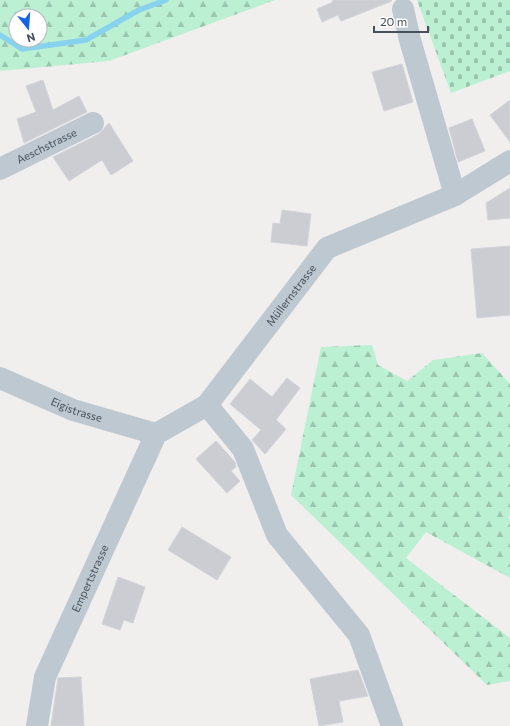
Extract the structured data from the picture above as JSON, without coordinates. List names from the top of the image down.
{
  "streets": {
    "street": [
      "Aeschstrasse",
      "Müllernstrasse",
      "Eigistrasse",
      "Empertstrasse"
    ]
  },
  "crossings": [
    ["Müllernstrasse", "Eigistrasse"],
    ["Müllernstrasse", "Empertstrasse"],
    ["Eigistrasse", "Empertstrasse"]
  ],
  "scale_bar": "20 m",
  "north": "bottom"
}
